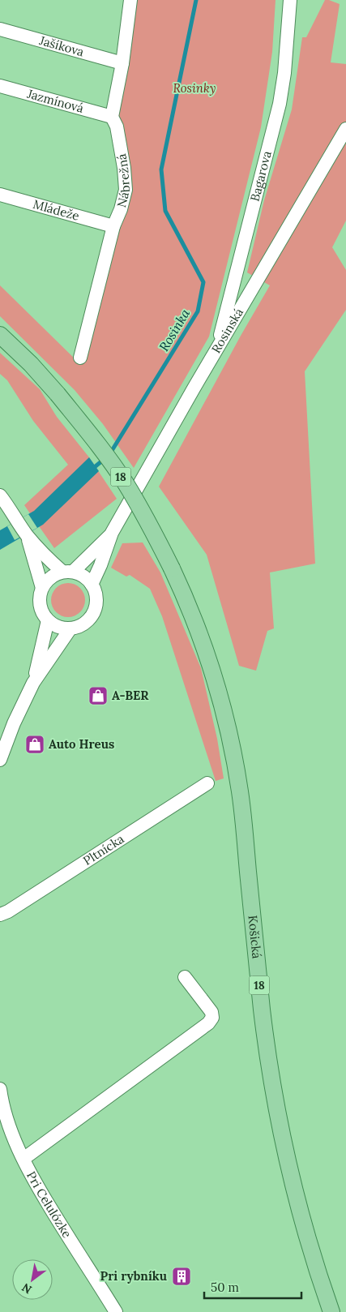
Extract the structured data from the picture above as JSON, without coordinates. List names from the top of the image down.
{
  "streets": {
    "main road": ["18", "Košická"],
    "street": [
      "Jašíkova",
      "Jazmínová",
      "Bagarova",
      "Nábrežná",
      "Mládeže",
      "Rosinská",
      "Pltnícka",
      "Pri Celulózke"
    ]
  },
  "crossings": [
    ["Jazmínová", "Nábrežná"],
    ["Bagarova", "Rosinská"],
    ["Nábrežná", "Mládeže"]
  ],
  "water": ["Rosinka"],
  "parks": ["Rosinky"],
  "places": {
    "shop": ["A-BER", "Auto Hreus"],
    "building": ["Pri rybníku"]
  },
  "scale_bar": "50 m",
  "north": "bottom left"
}
